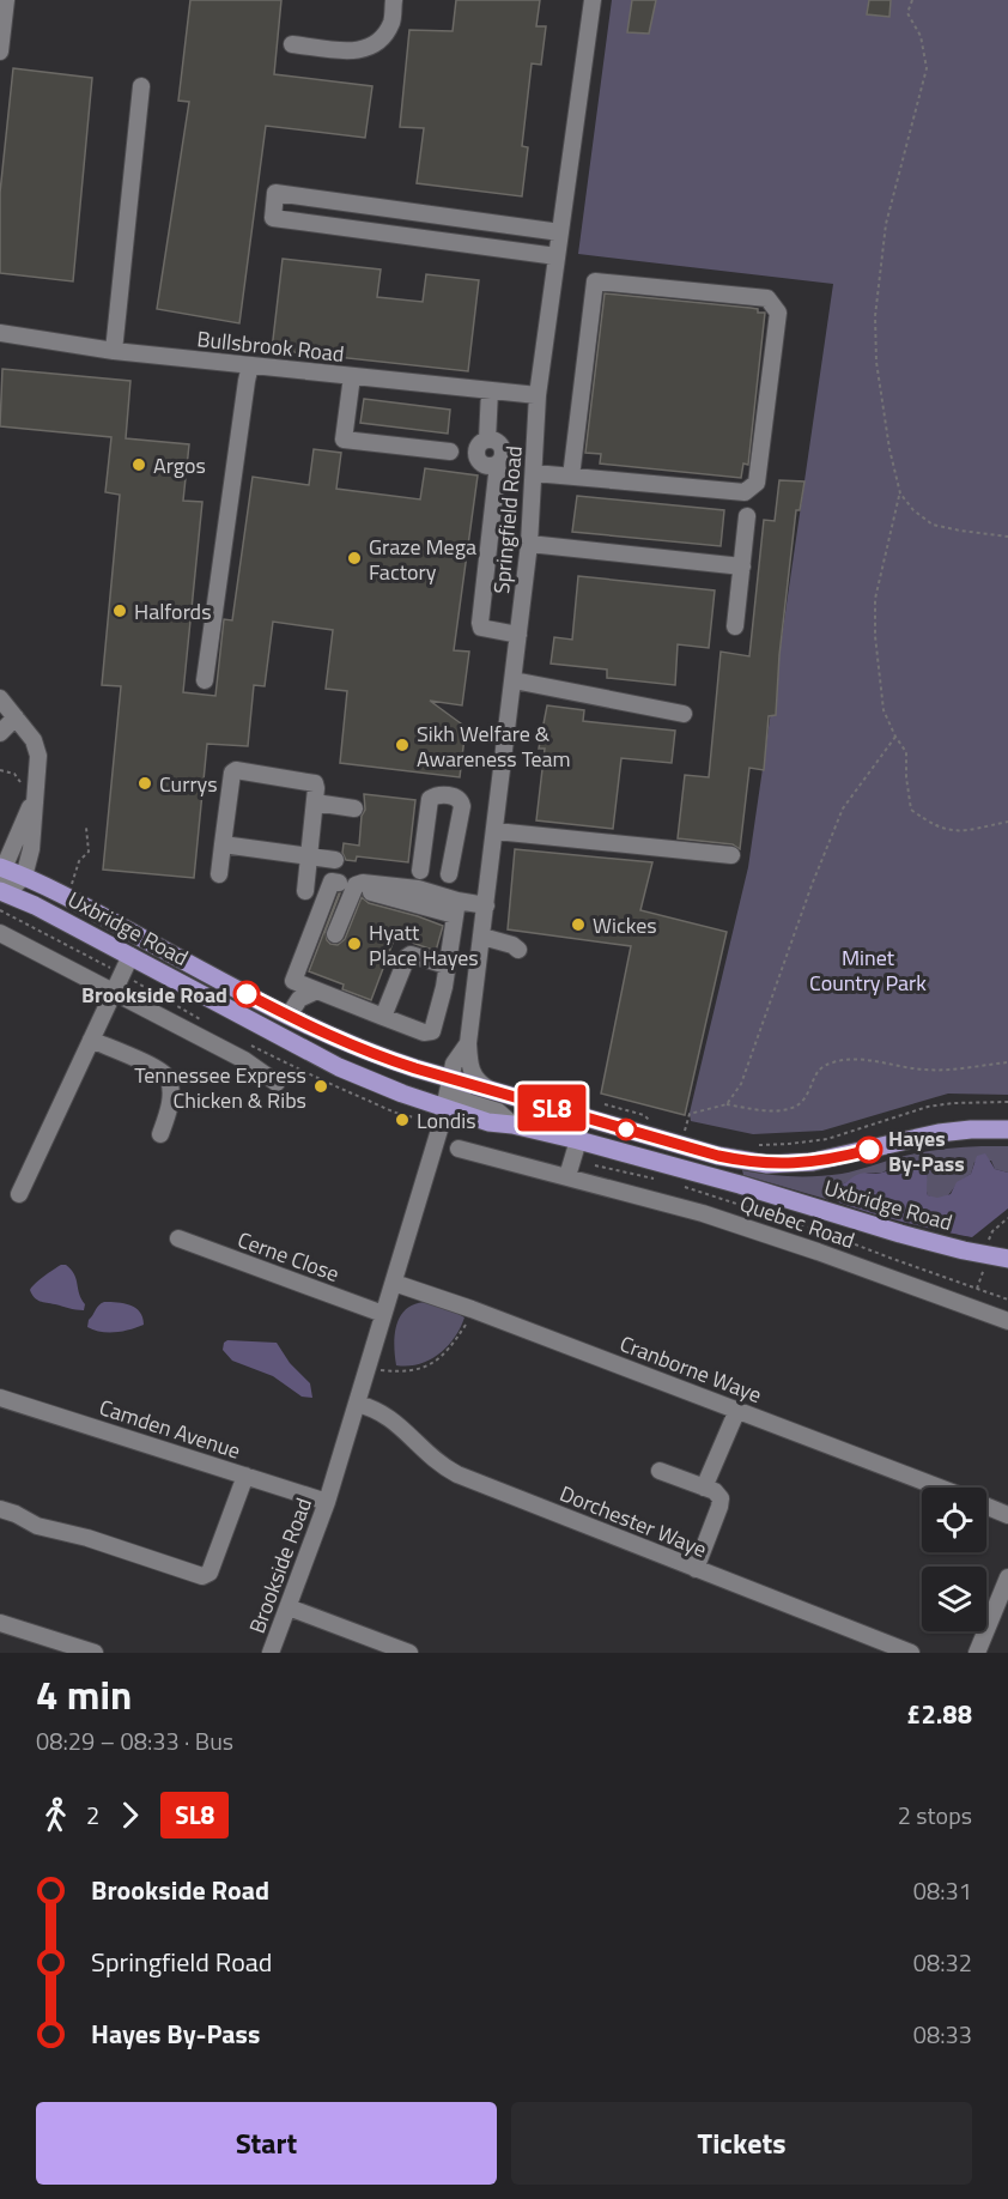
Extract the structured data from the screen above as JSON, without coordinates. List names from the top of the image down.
{
  "streets": {
    "main road": ["Uxbridge Road"],
    "street": [
      "Bullsbrook Road",
      "Springfield Road",
      "Quebec Road",
      "Cerne Close",
      "Cranborne Waye",
      "Camden Avenue",
      "Dorchester Waye",
      "Brookside Road"
    ]
  },
  "crossings": [
    ["Bullsbrook Road", "Springfield Road"],
    ["Springfield Road", "Uxbridge Road"],
    ["Springfield Road", "Brookside Road"],
    ["Uxbridge Road", "Brookside Road"],
    ["Cerne Close", "Brookside Road"],
    ["Cranborne Waye", "Brookside Road"],
    ["Camden Avenue", "Brookside Road"],
    ["Dorchester Waye", "Brookside Road"]
  ],
  "parks": ["Minet Country Park"],
  "places": [
    "Argos",
    "Graze Mega Factory",
    "Halfords",
    "Sikh Welfare & Awareness Team",
    "Currys",
    "Wickes",
    "Hyatt Place Hayes",
    "Brookside Road",
    "Tennessee Express Chicken & Ribs",
    "Londis",
    "Hayes By-Pass"
  ],
  "lines": ["bus line SL8"],
  "page": {
    "on_map": "SL8",
    "heading": ["4 min", "08:29 – 08:33 · Bus", "£2.88"],
    "legs": ["2", "SL8", "2 stops"],
    "list": [
      {
        "name": "Brookside Road",
        "value": "08:31"
      },
      {
        "name": "Springfield Road",
        "value": "08:32"
      },
      {
        "name": "Hayes By-Pass",
        "value": "08:33"
      }
    ],
    "buttons": ["Start", "Tickets"]
  }
}
